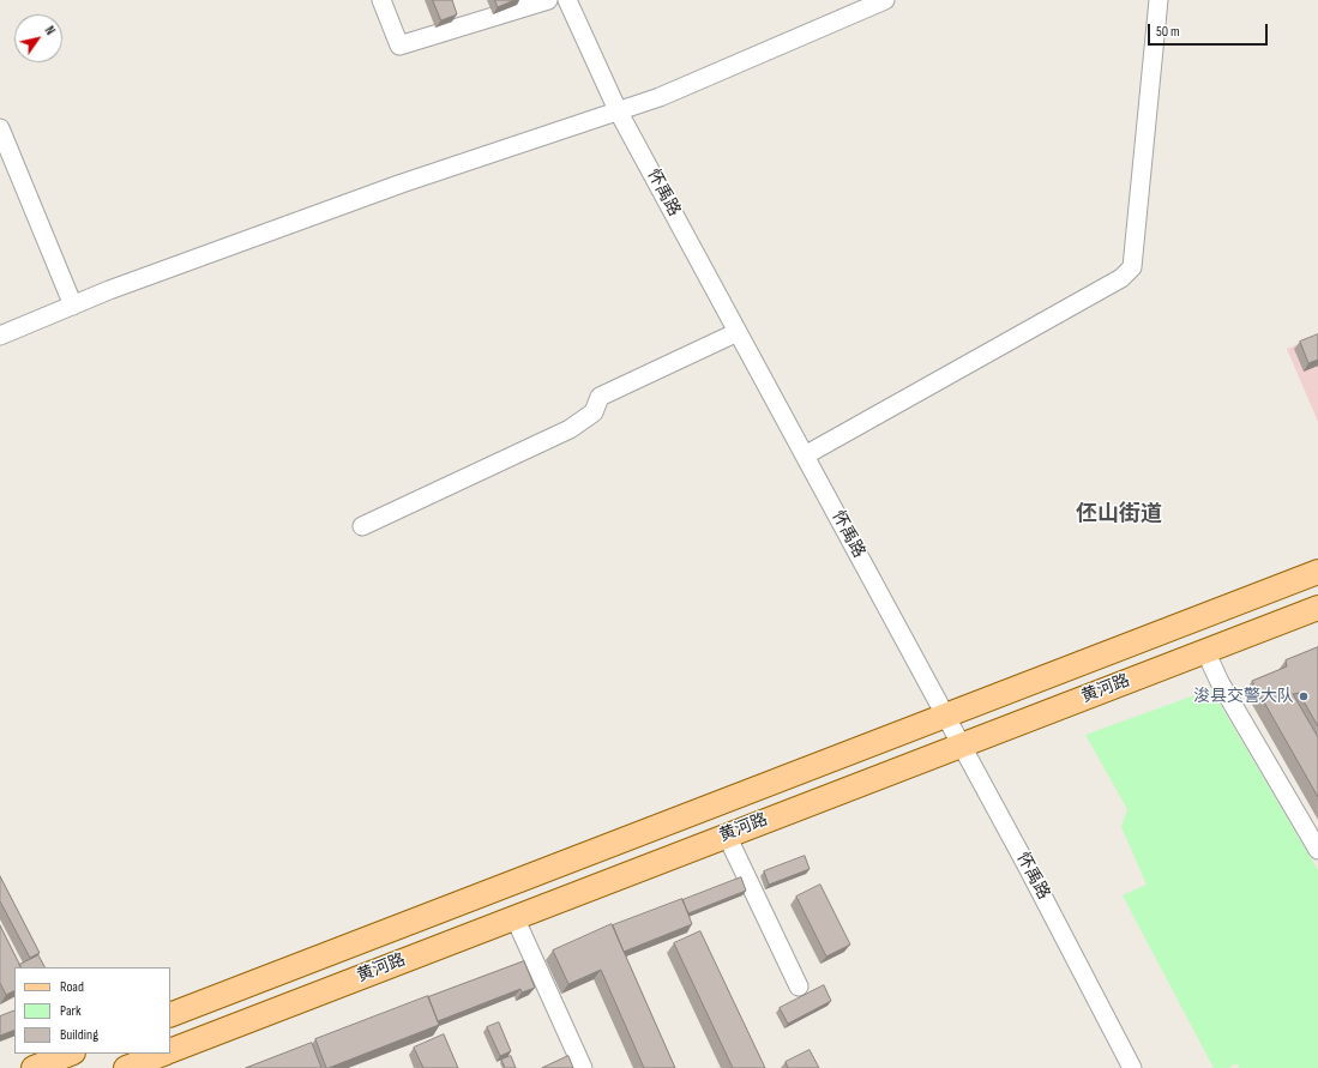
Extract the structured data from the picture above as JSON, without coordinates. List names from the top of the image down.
{
  "streets": {
    "main road": ["黄河路"],
    "street": ["怀禹路"]
  },
  "crossings": [
    ["怀禹路", "黄河路"]
  ],
  "districts": ["伾山街道"],
  "places": ["浚县交警大队"],
  "legend": ["Road", "Park", "Building"],
  "scale_bar": "50 m",
  "north": "top right"
}
